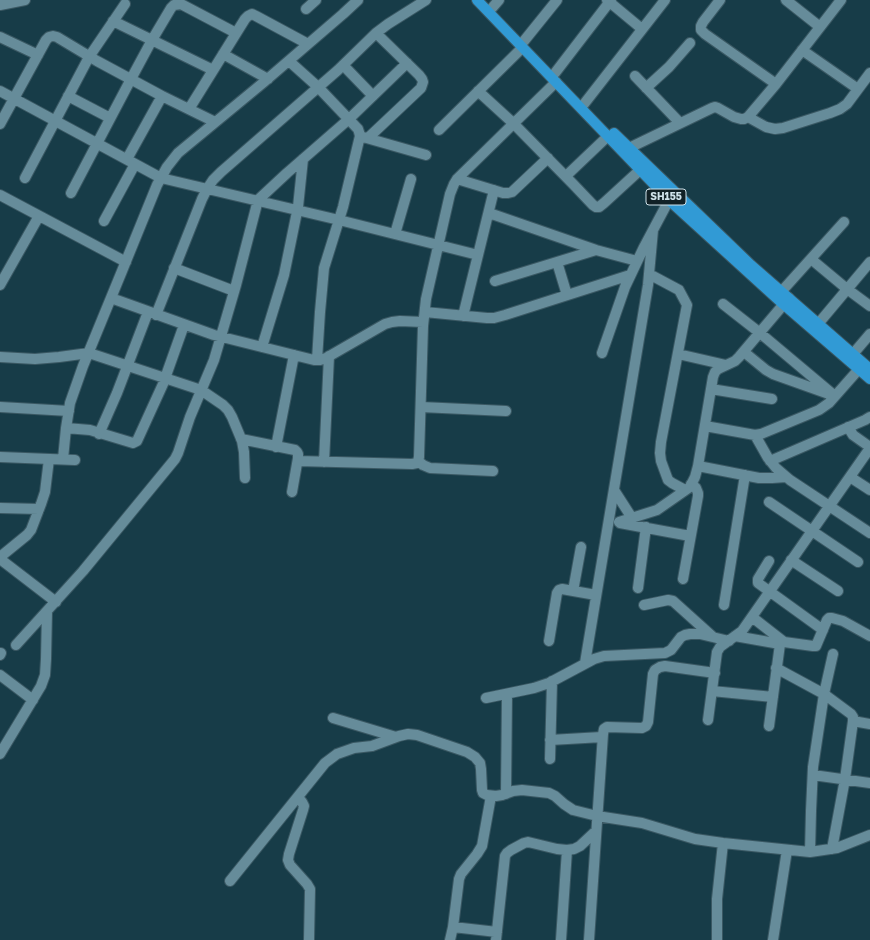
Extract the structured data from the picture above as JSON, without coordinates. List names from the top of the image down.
{
  "streets": {
    "main road": ["SH155"]
  }
}
